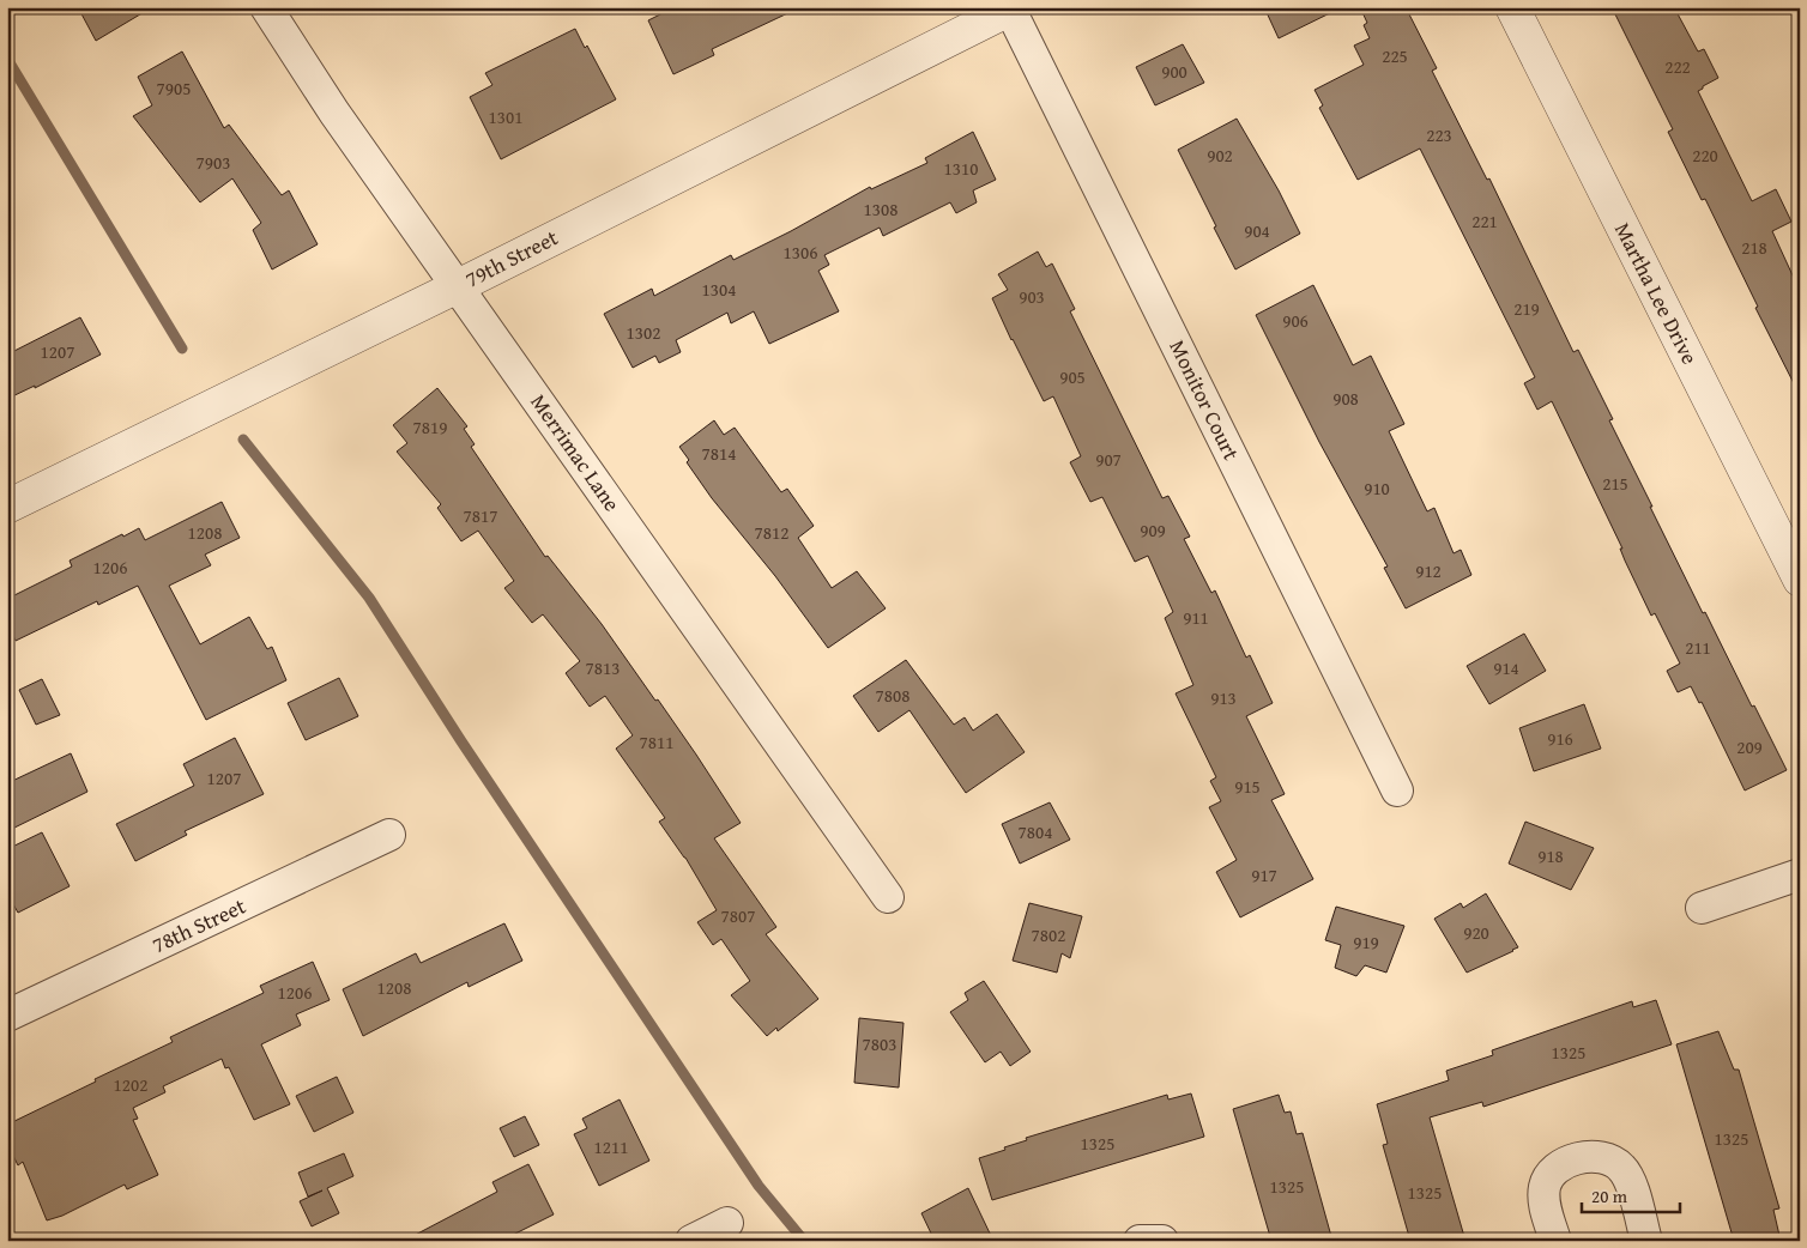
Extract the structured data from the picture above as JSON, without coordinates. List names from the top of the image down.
{
  "streets": {
    "street": [
      "79th Street",
      "Martha Lee Drive",
      "Monitor Court",
      "Merrimac Lane",
      "78th Street"
    ]
  },
  "crossings": [
    ["79th Street", "Monitor Court"],
    ["79th Street", "Merrimac Lane"]
  ],
  "house_numbers": [
    "225",
    "222",
    "900",
    "7905",
    "1301",
    "223",
    "902",
    "220",
    "7903",
    "1310",
    "1308",
    "221",
    "904",
    "218",
    "1306",
    "1304",
    "903",
    "219",
    "906",
    "1302",
    "1207",
    "905",
    "908",
    "7819",
    "7814",
    "907",
    "215",
    "910",
    "7817",
    "909",
    "1208",
    "7812",
    "1206",
    "912",
    "911",
    "211",
    "7813",
    "914",
    "7808",
    "913",
    "916",
    "7811",
    "209",
    "1207",
    "915",
    "7804",
    "918",
    "917",
    "7807",
    "920",
    "7802",
    "919",
    "1208",
    "1206",
    "7803",
    "1325",
    "1202",
    "1325",
    "1325",
    "1211",
    "1325",
    "1325"
  ],
  "scale_bar": "20 m"
}
